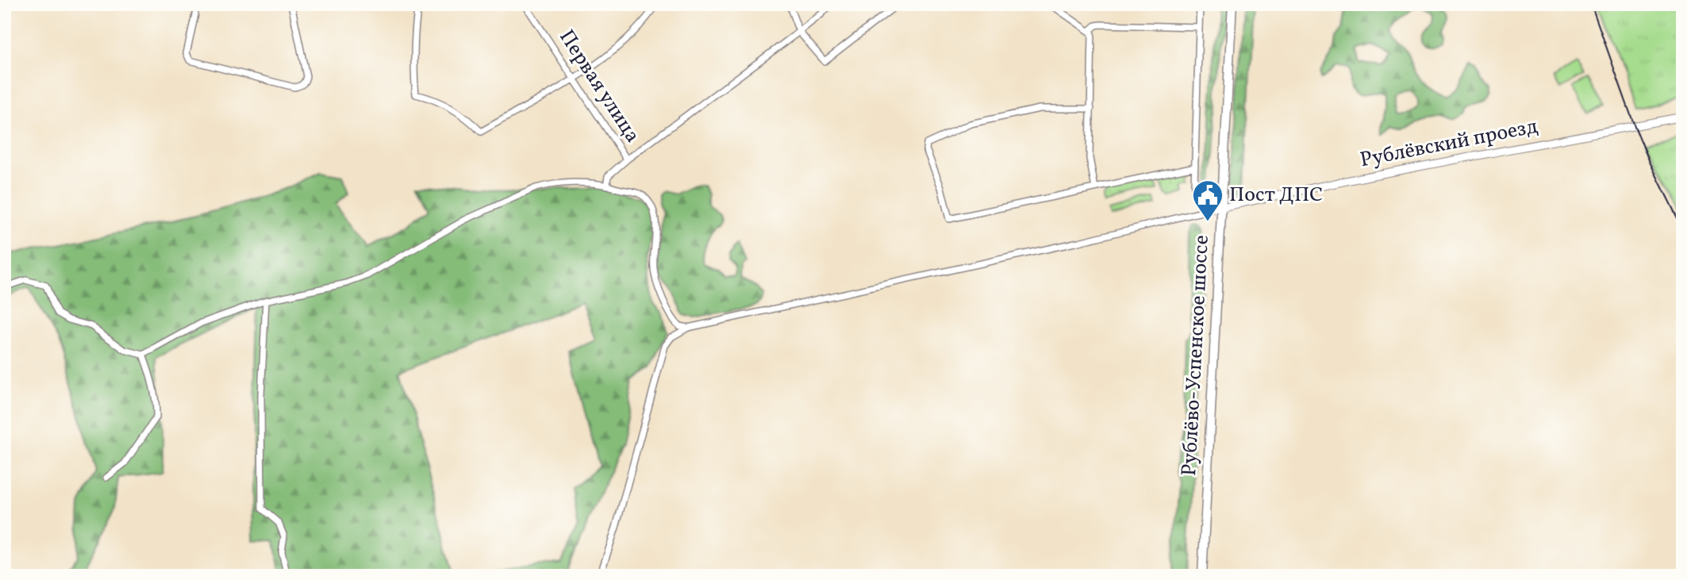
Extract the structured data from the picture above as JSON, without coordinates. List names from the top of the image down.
{
  "streets": {
    "main road": ["Рублёво-Успенское шоссе"],
    "street": ["Первая улица", "Рублёвский проезд"]
  },
  "crossings": [
    ["Рублёвский проезд", "Рублёво-Успенское шоссе"]
  ],
  "places": {
    "public building": ["Пост ДПС"]
  }
}
